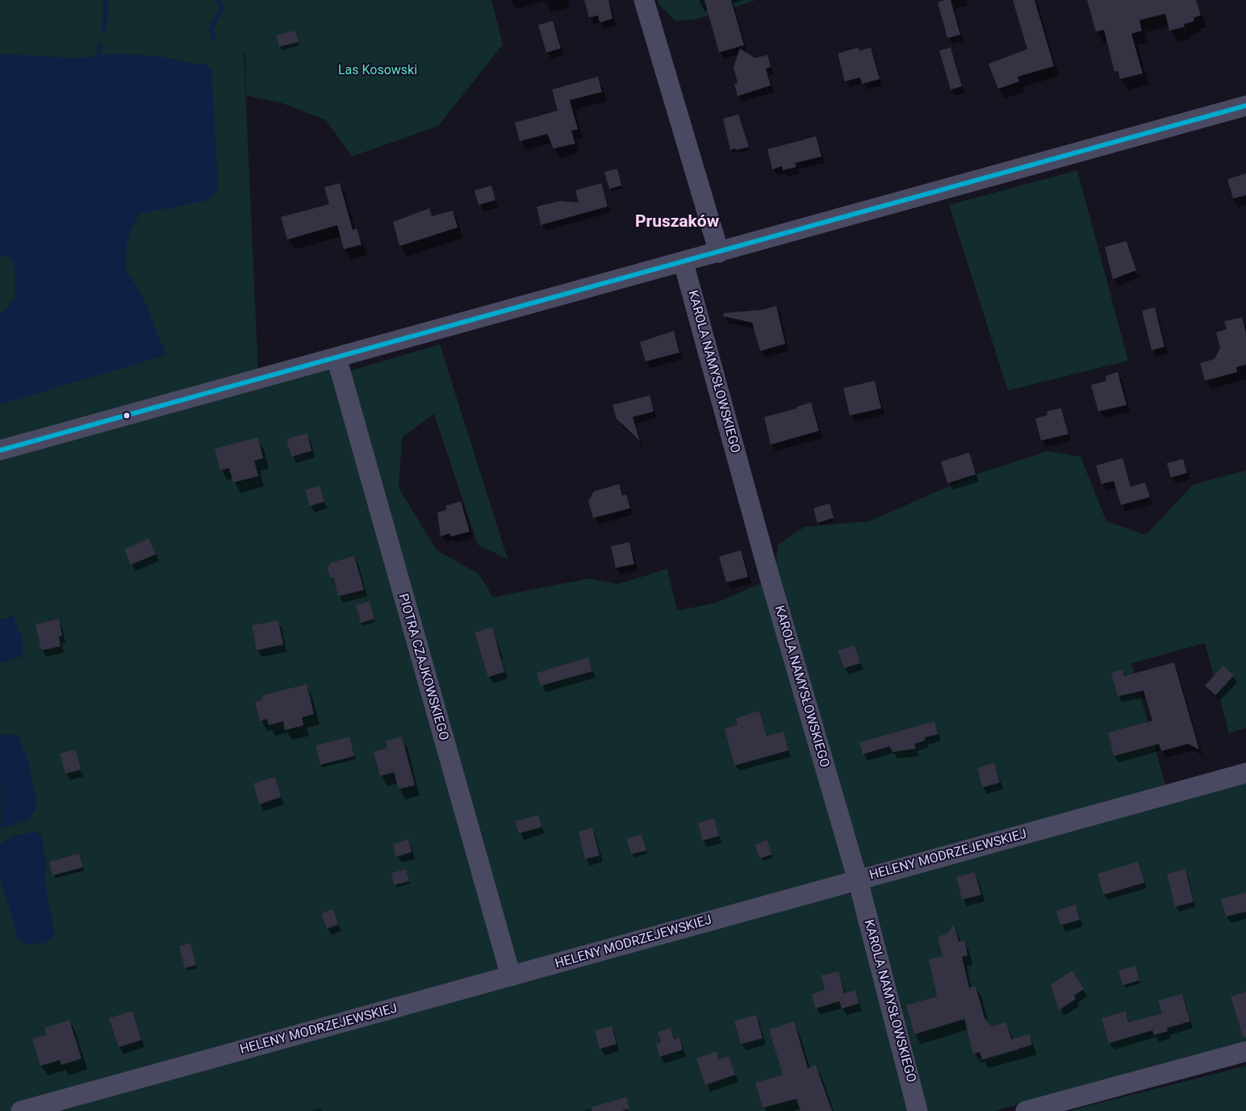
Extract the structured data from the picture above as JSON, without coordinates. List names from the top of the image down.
{
  "streets": {
    "street": ["KAROLA NAMYSŁOWSKIEGO", "PIOTRA CZAJKOWSKIEGO", "HELENY MODRZEJEWSKIEJ"]
  },
  "crossings": [
    ["KAROLA NAMYSŁOWSKIEGO", "HELENY MODRZEJEWSKIEJ"],
    ["PIOTRA CZAJKOWSKIEGO", "HELENY MODRZEJEWSKIEJ"]
  ],
  "districts": ["Pruszaków"],
  "parks": ["Las Kosowski"]
}
